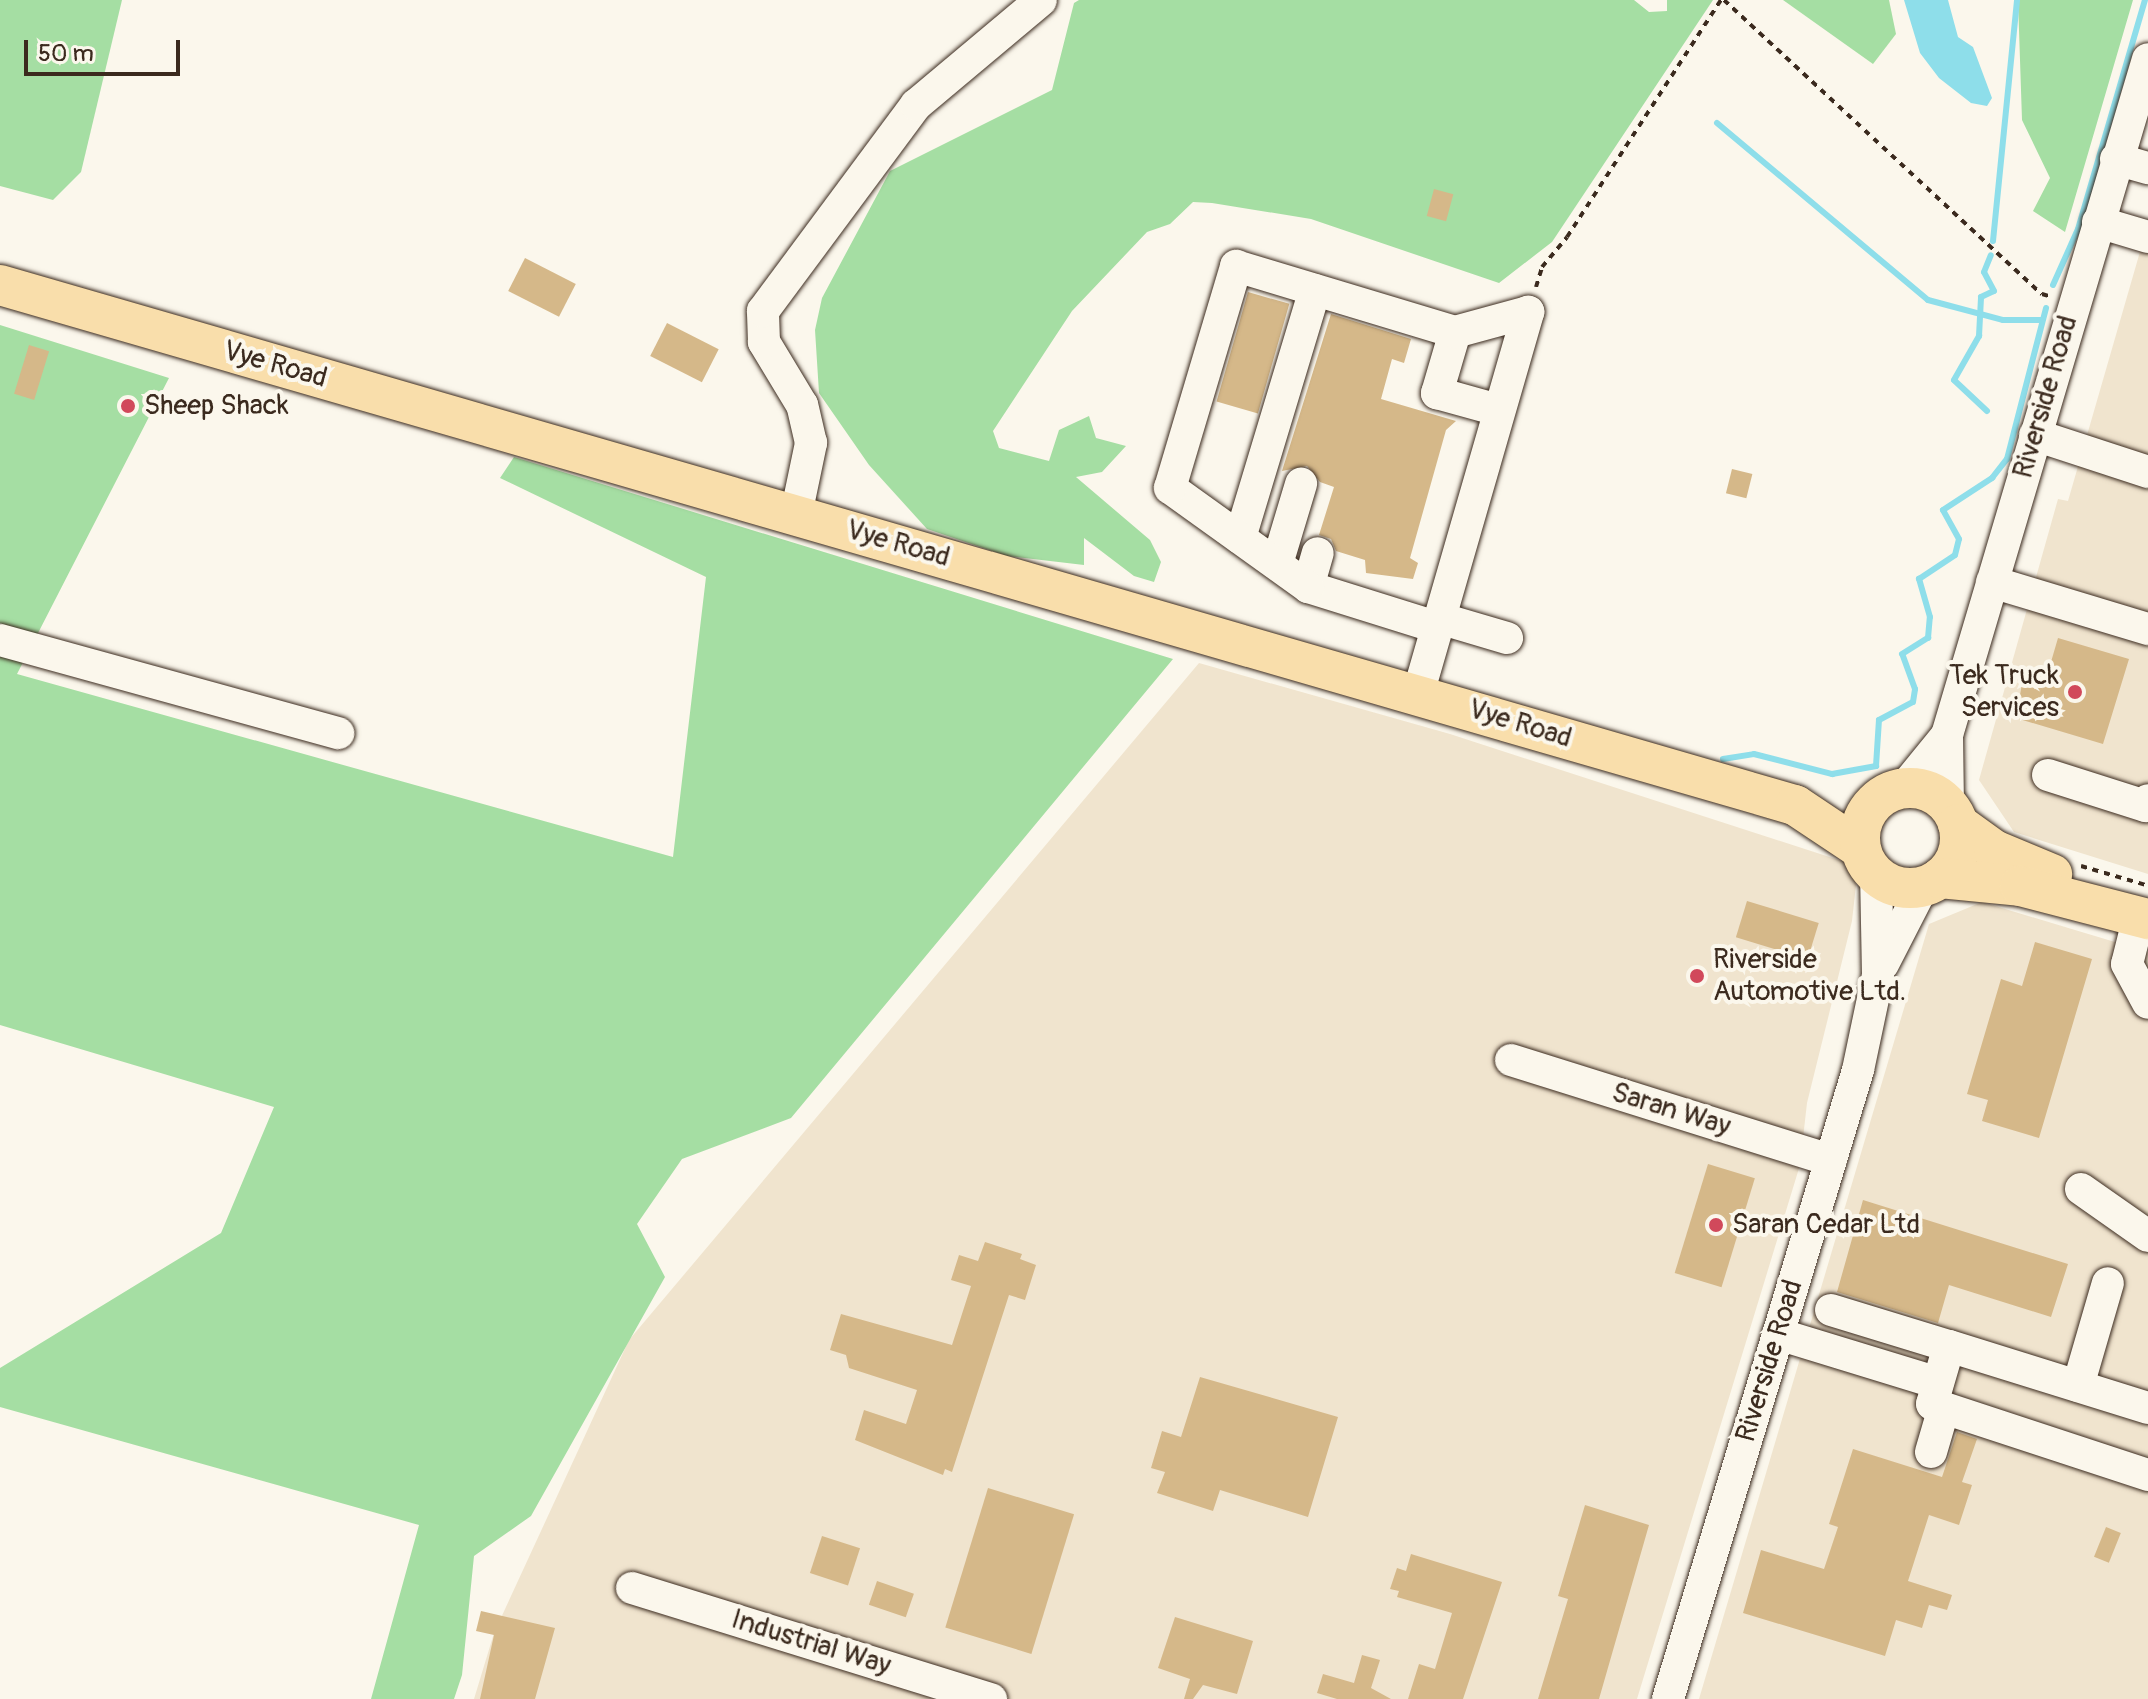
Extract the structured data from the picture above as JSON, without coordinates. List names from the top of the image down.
{
  "streets": {
    "main road": ["Vye Road"],
    "street": ["Riverside Road", "Saran Way", "Industrial Way"]
  },
  "crossings": [
    ["Vye Road", "Riverside Road"],
    ["Riverside Road", "Saran Way"]
  ],
  "places": [
    "Sheep Shack",
    "Tek Truck Services",
    "Riverside Automotive Ltd.",
    "Saran Cedar Ltd"
  ],
  "scale_bar": "50 m"
}
